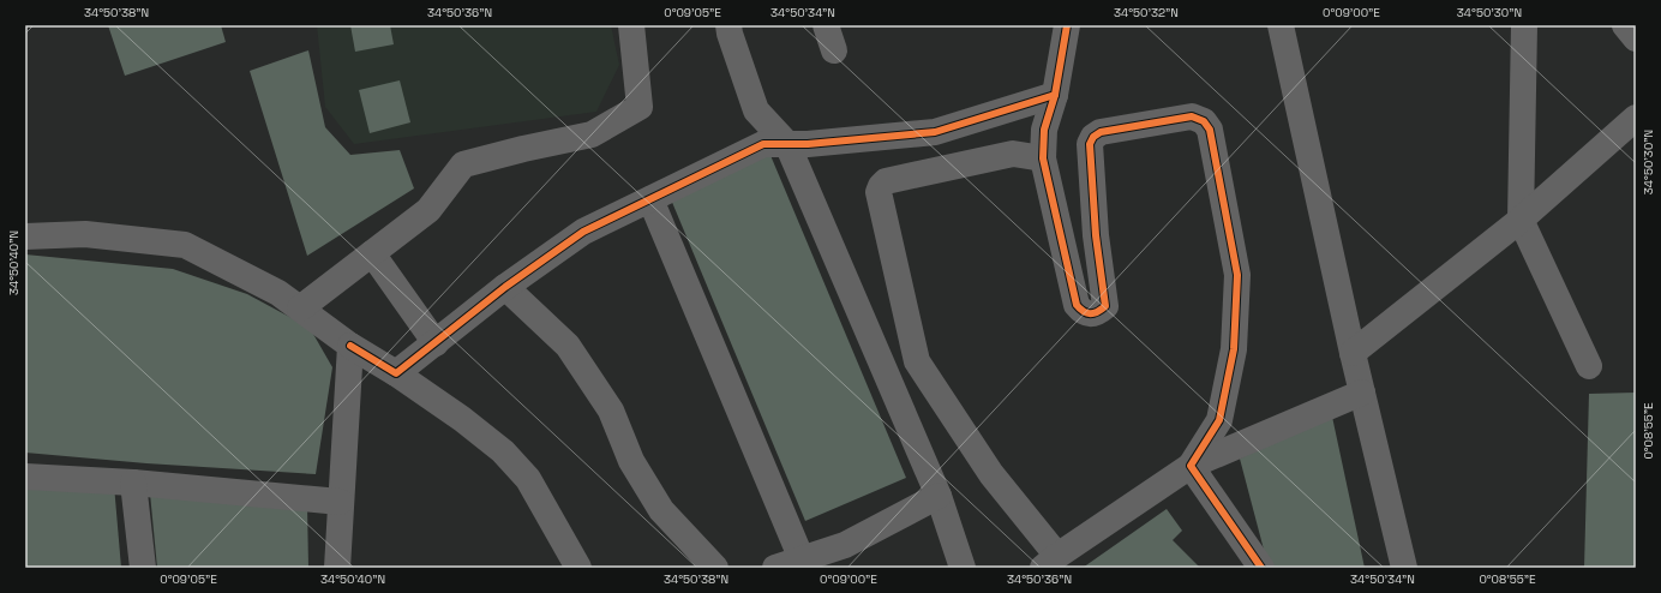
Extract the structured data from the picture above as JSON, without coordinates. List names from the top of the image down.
{
  "coordinates": [
    "34°50'38\"N",
    "34°50'36\"N",
    "0°09'05\"E",
    "34°50'34\"N",
    "34°50'32\"N",
    "0°09'00\"E",
    "34°50'30\"N",
    "34°50'40\"N",
    "0°08'55\"E"
  ]
}
